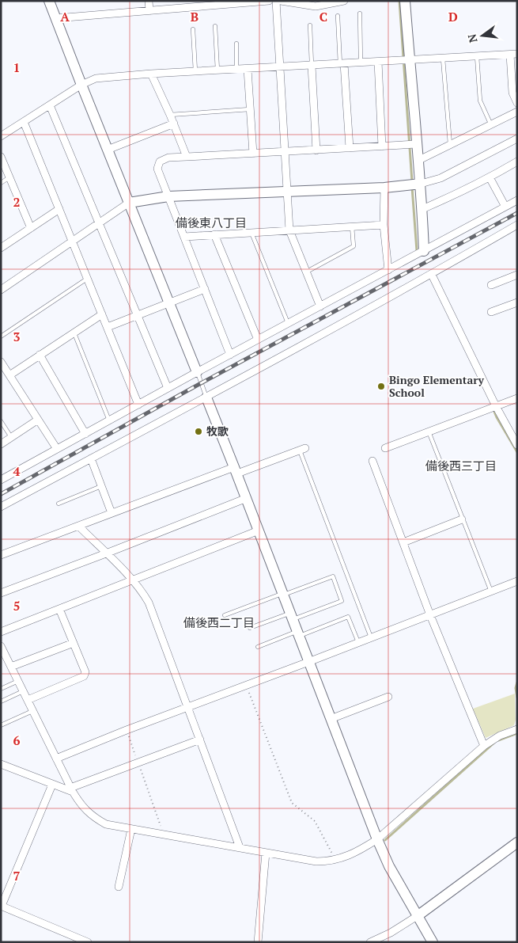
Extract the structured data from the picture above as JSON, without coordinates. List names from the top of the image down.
{
  "districts": ["備後東八丁目", "備後西三丁目", "備後西二丁目"],
  "places": ["Bingo Elementary School", "牧歌"],
  "north": "left",
  "grid": {
    "columns": [
      "A",
      "B",
      "C",
      "D"
    ],
    "rows": [
      "1",
      "2",
      "3",
      "4",
      "5",
      "6",
      "7"
    ]
  }
}
